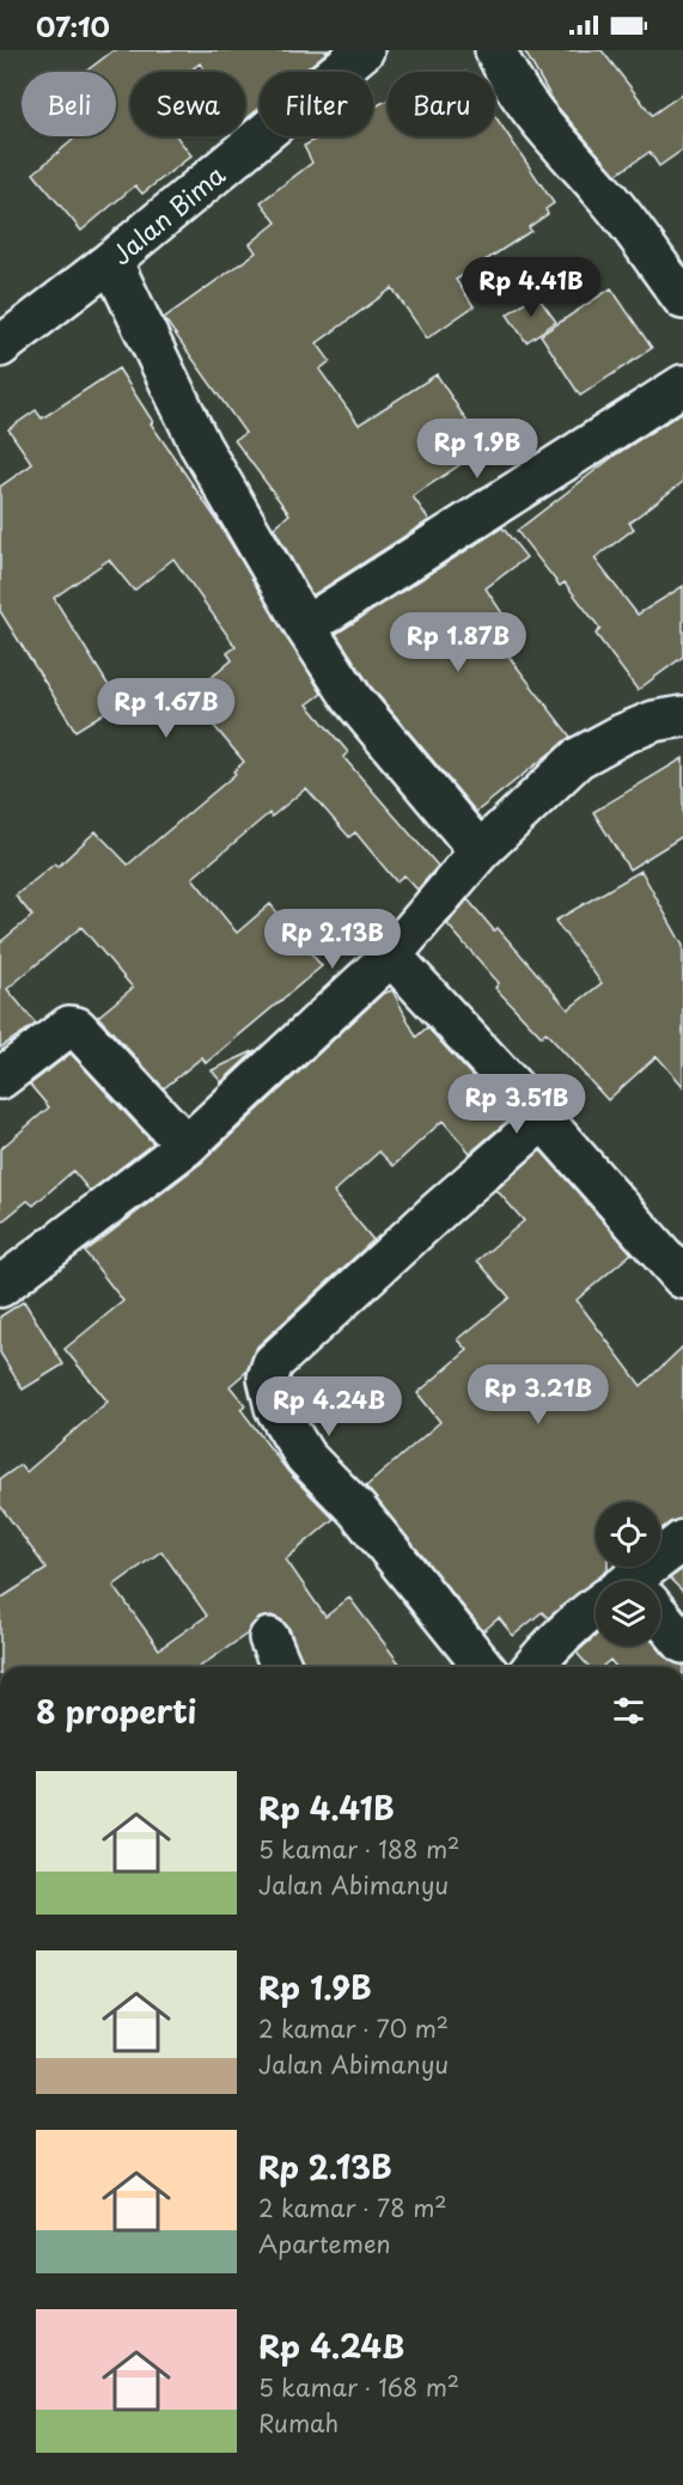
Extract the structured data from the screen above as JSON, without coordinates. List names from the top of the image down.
{
  "streets": {
    "street": ["Jalan Bima"]
  },
  "page": {
    "status": "07:10",
    "chip": [
      "Beli",
      "Sewa",
      "Filter",
      "Baru"
    ],
    "price": [
      "Rp 4.41B",
      "Rp 1.9B",
      "Rp 1.87B",
      "Rp 1.67B",
      "Rp 2.13B",
      "Rp 3.51B",
      "Rp 3.21B",
      "Rp 4.24B"
    ],
    "heading": "8 properti",
    "list": [
      {
        "name": "Rp 4.41B",
        "note": "5 kamar · 188 m² · Jalan Abimanyu"
      },
      {
        "name": "Rp 1.9B",
        "note": "2 kamar · 70 m² · Jalan Abimanyu"
      },
      {
        "name": "Rp 2.13B",
        "note": "2 kamar · 78 m² · Apartemen"
      },
      {
        "name": "Rp 4.24B",
        "note": "5 kamar · 168 m² · Rumah"
      }
    ]
  }
}
